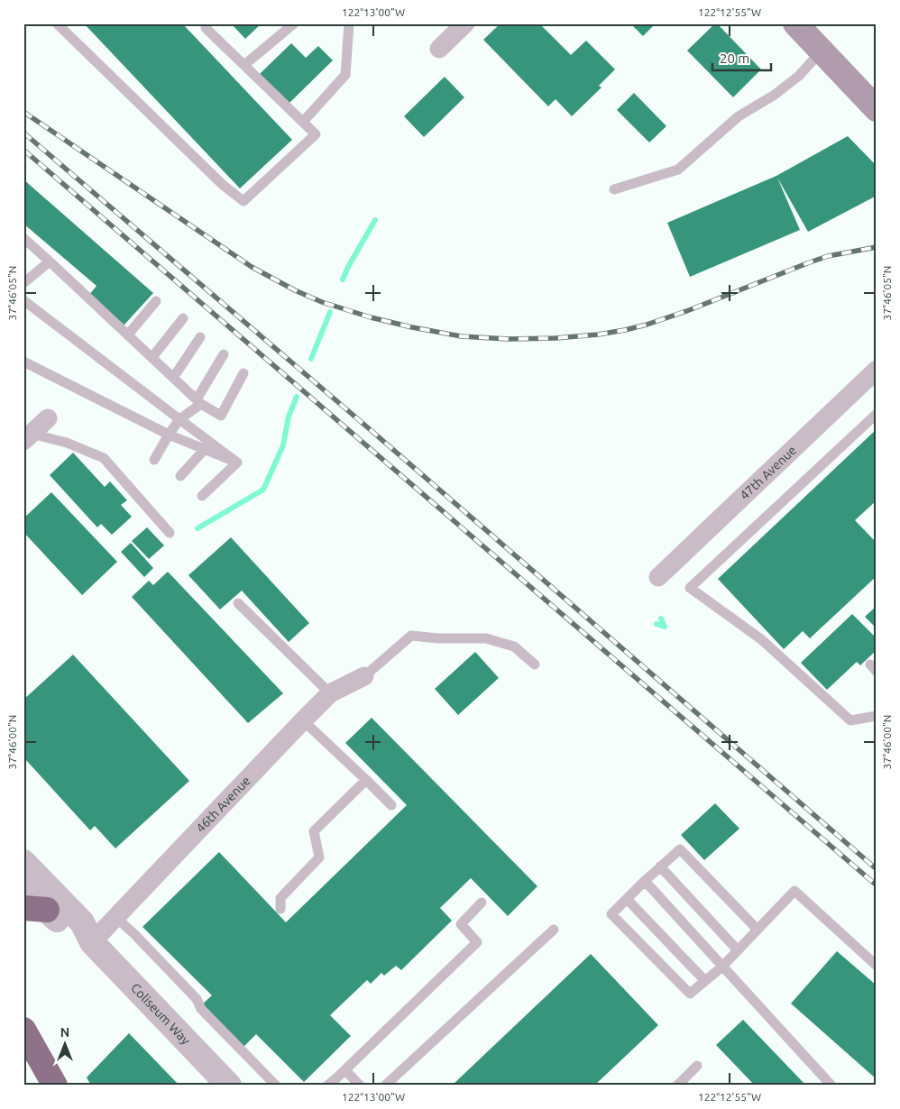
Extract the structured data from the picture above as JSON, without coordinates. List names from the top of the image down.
{
  "streets": {
    "street": ["47th Avenue", "46th Avenue", "Coliseum Way"]
  },
  "crossings": [
    ["46th Avenue", "Coliseum Way"]
  ],
  "scale_bar": "20 m",
  "north": "top",
  "coordinates": [
    "122°13'00\"W",
    "122°12'55\"W",
    "37°46'05\"N",
    "37°46'00\"N"
  ]
}
